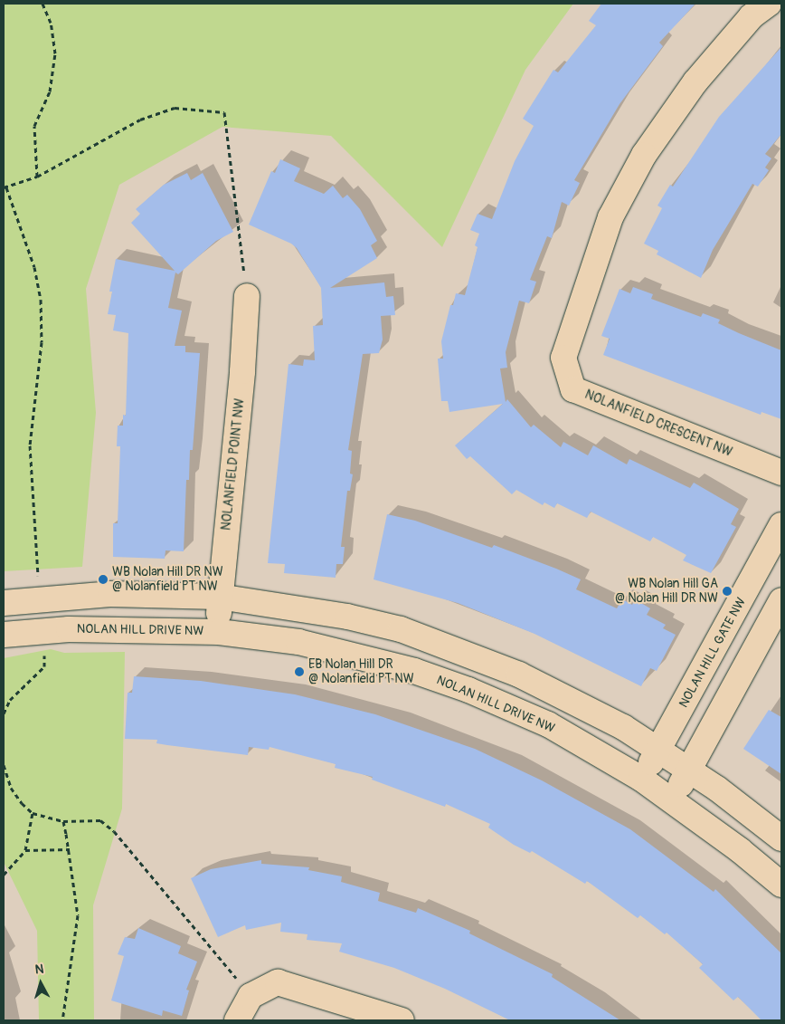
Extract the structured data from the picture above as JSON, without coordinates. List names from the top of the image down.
{
  "streets": {
    "street": [
      "NOLANFIELD CRESCENT NW",
      "NOLANFIELD POINT NW",
      "NOLAN HILL DRIVE NW",
      "NOLAN HILL GATE NW"
    ]
  },
  "crossings": [
    ["NOLANFIELD POINT NW", "NOLAN HILL DRIVE NW"],
    ["NOLAN HILL DRIVE NW", "NOLAN HILL GATE NW"]
  ],
  "places": ["WB Nolan Hill DR NW @ Nolanfield PT NW", "WB Nolan Hill GA @ Nolan Hill DR NW", "EB Nolan Hill DR @ Nolanfield PT NW"],
  "north": "top"
}
